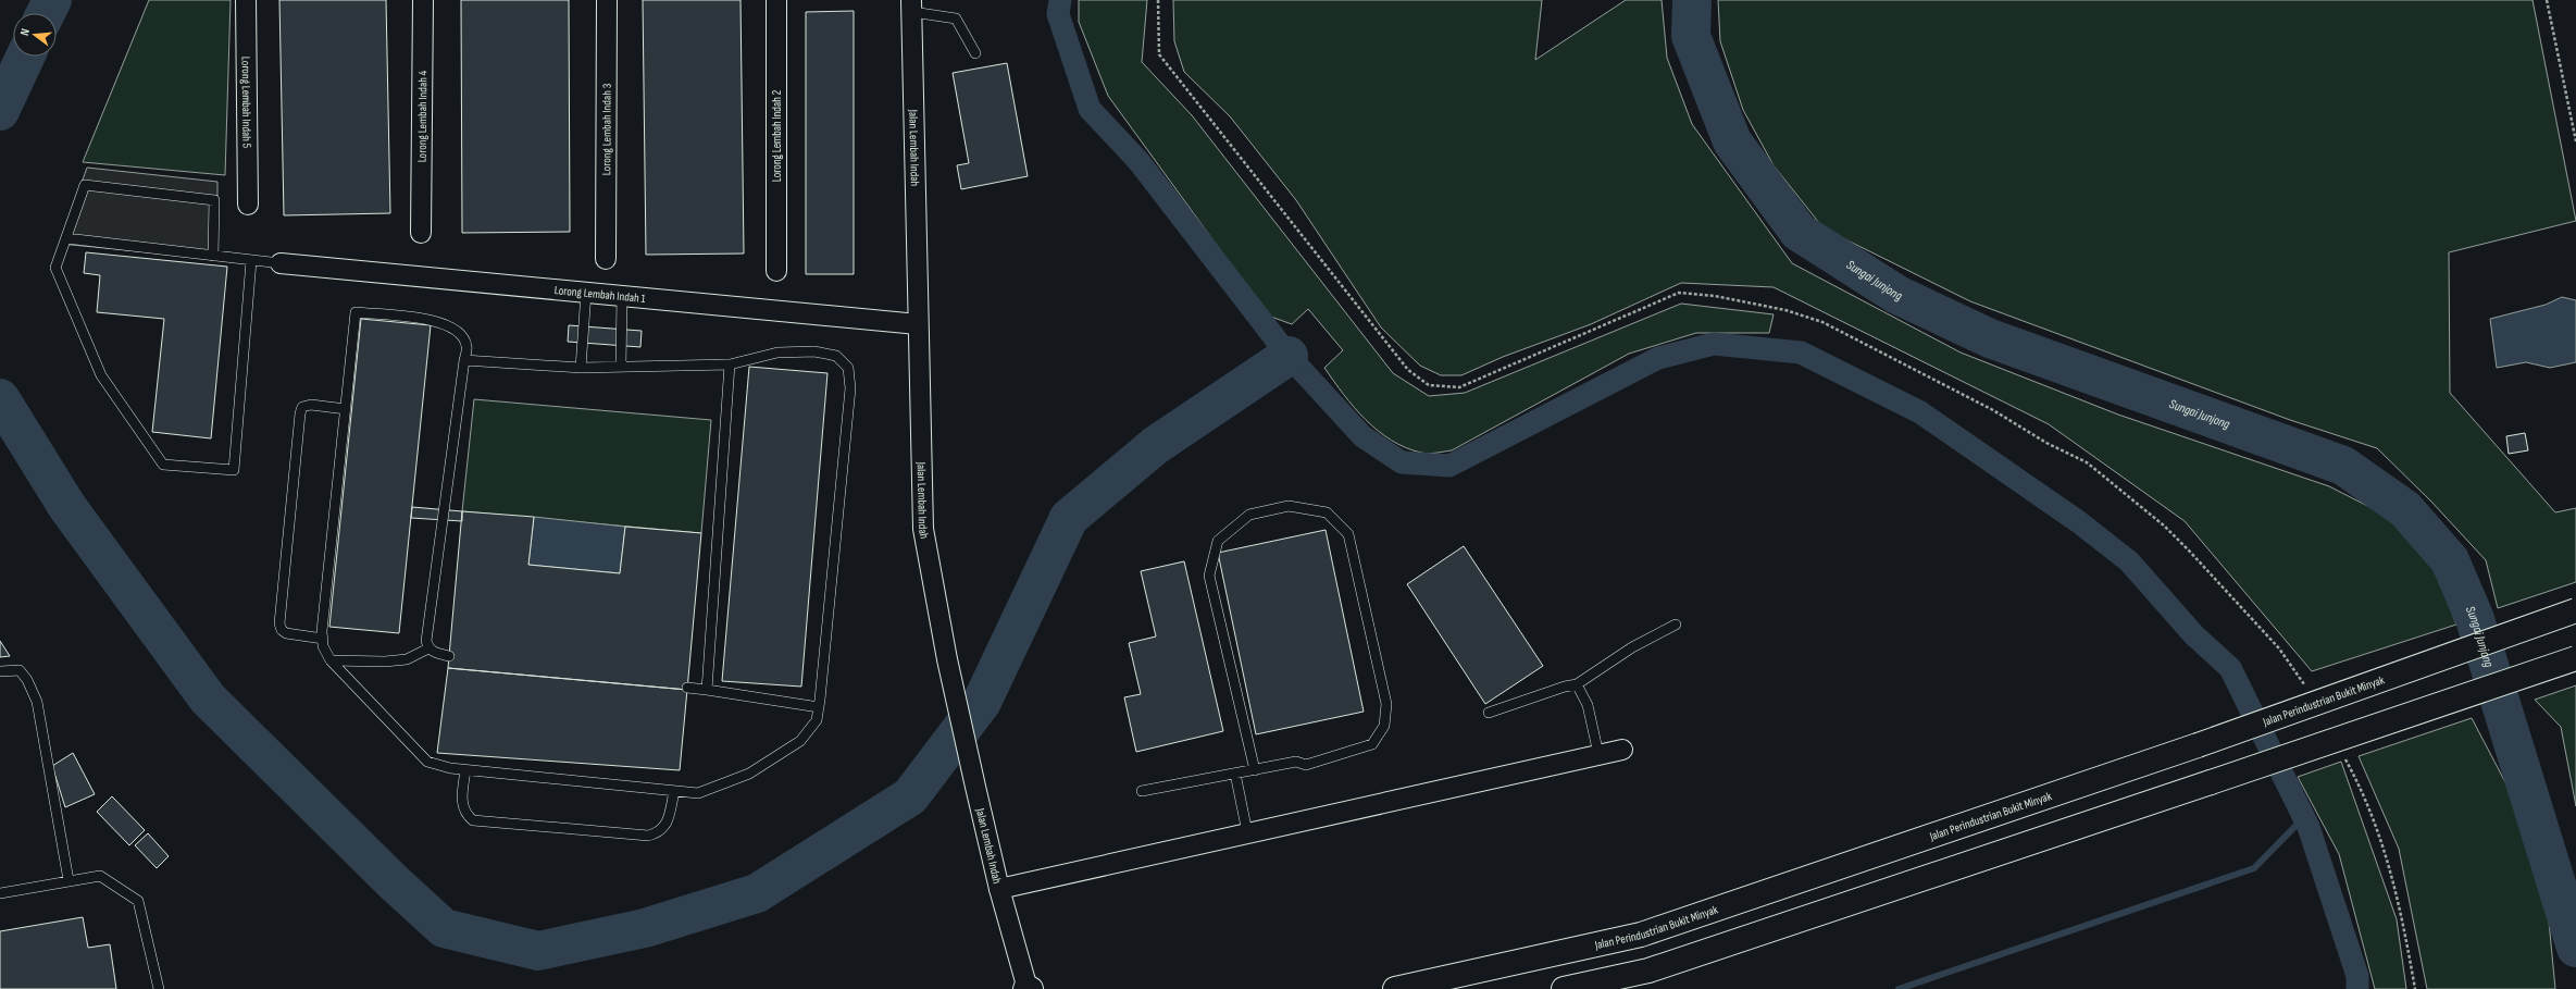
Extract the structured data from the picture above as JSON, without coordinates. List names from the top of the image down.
{
  "streets": {
    "main road": ["Jalan Perindustrian Bukit Minyak"],
    "street": [
      "Lorong Lembah Indah 5",
      "Lorong Lembah Indah 4",
      "Lorong Lembah Indah 3",
      "Lorong Lembah Indah 2",
      "Jalan Lembah Indah",
      "Lorong Lembah Indah 1"
    ]
  },
  "crossings": [
    ["Jalan Lembah Indah", "Lorong Lembah Indah 1"]
  ],
  "water": ["Sungai Junjong"],
  "north": "left"
}
